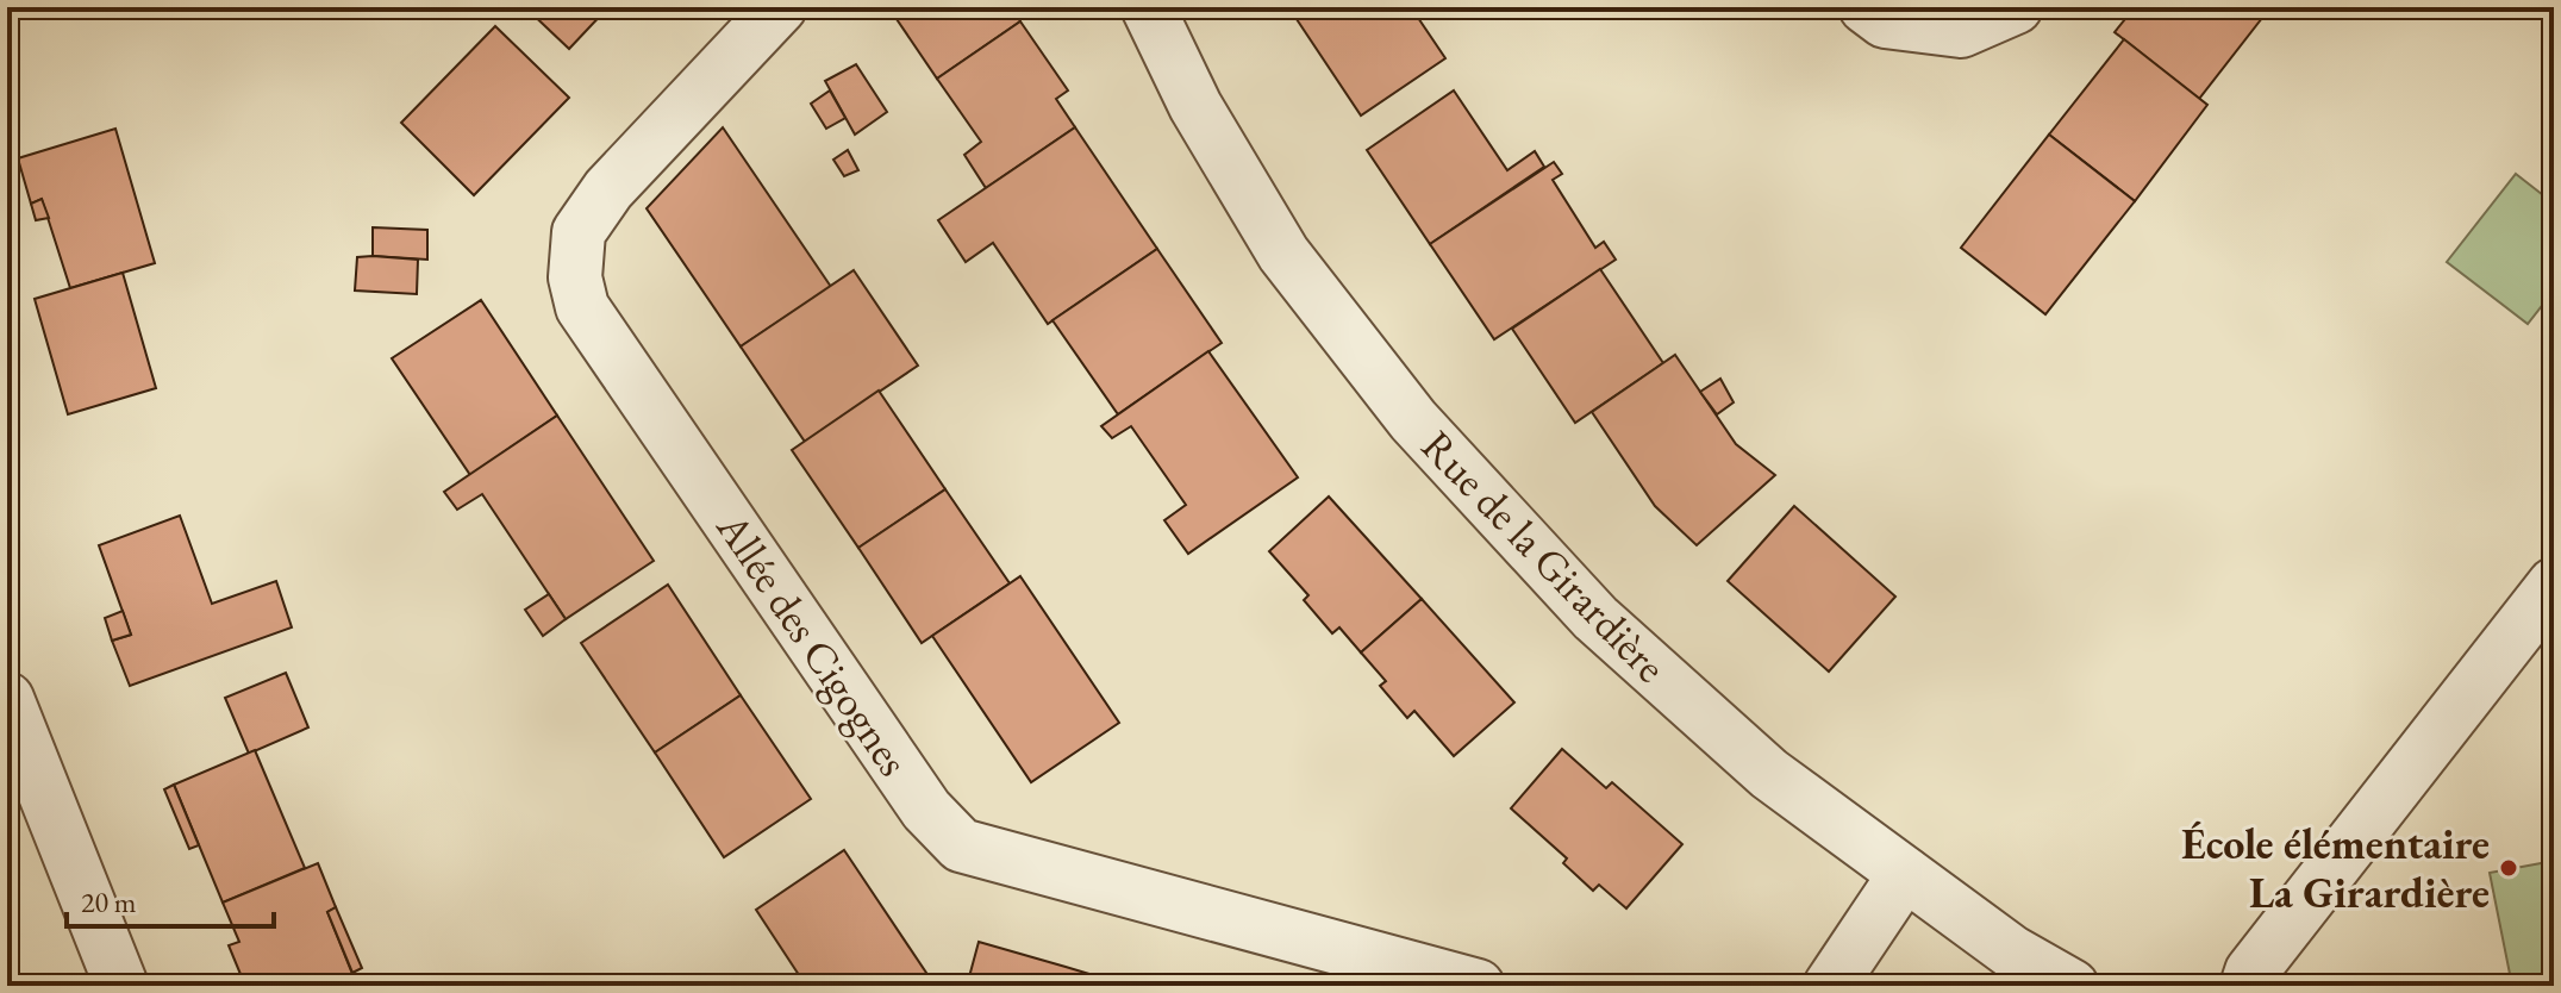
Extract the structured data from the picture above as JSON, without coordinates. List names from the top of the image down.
{
  "streets": {
    "street": ["Rue de la Girardière", "Allée des Cigognes"]
  },
  "places": ["École élémentaire La Girardière"],
  "scale_bar": "20 m"
}
